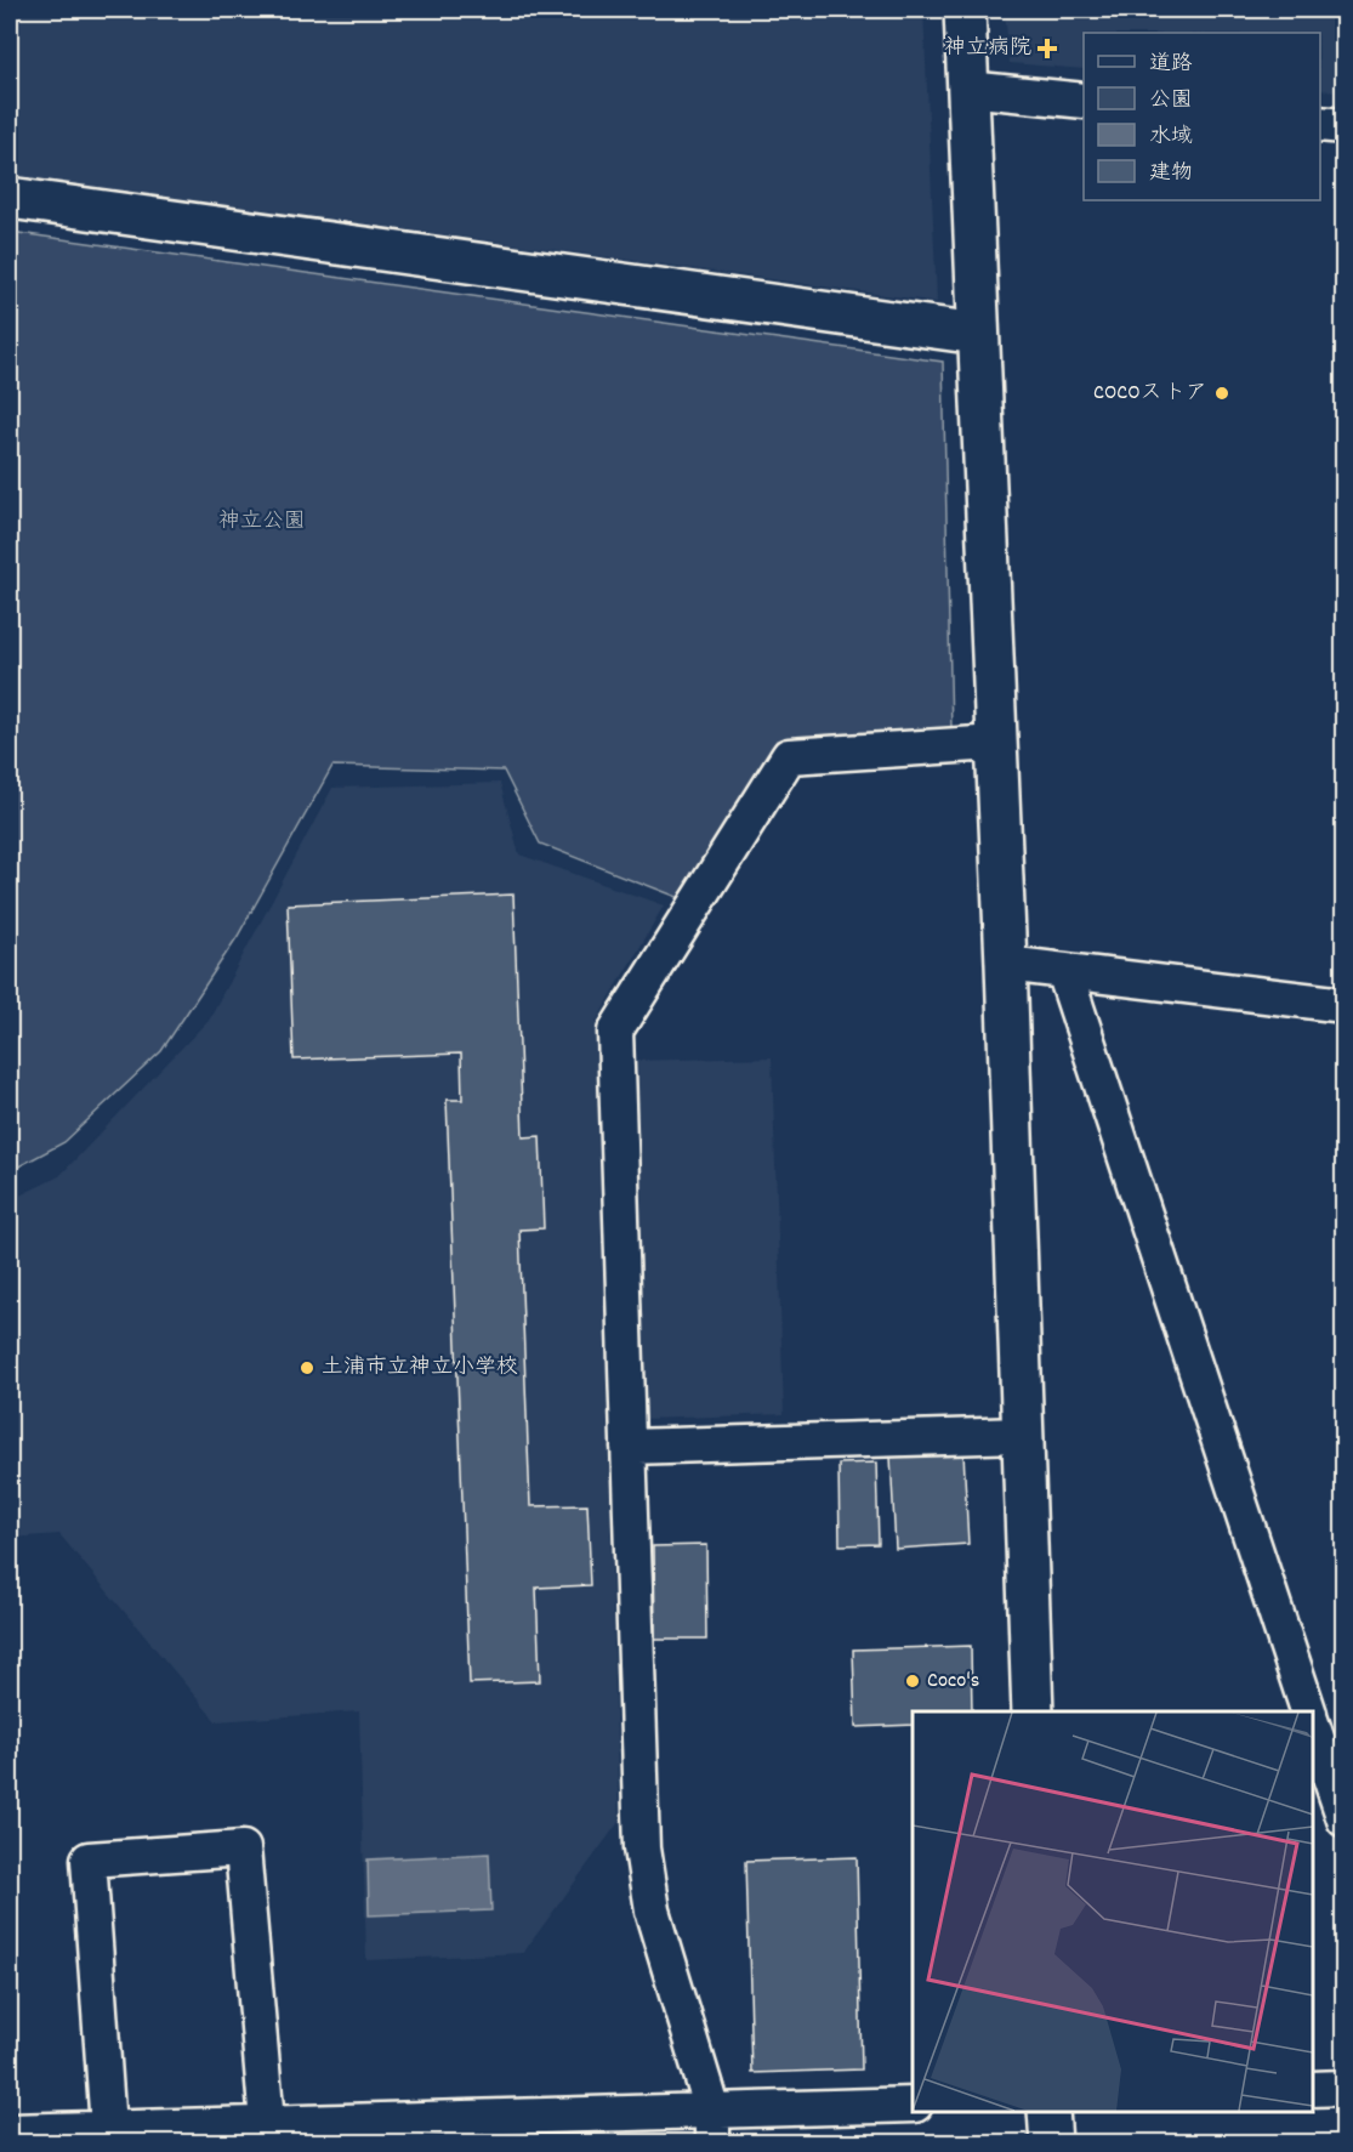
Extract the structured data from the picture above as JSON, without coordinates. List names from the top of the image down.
{
  "parks": ["神立公園"],
  "places": {
    "health": ["神立病院"],
    "other": ["COCOストア", "土浦市立神立小学校", "Coco's"]
  },
  "legend": [
    "道路",
    "公園",
    "水域",
    "建物"
  ]
}
